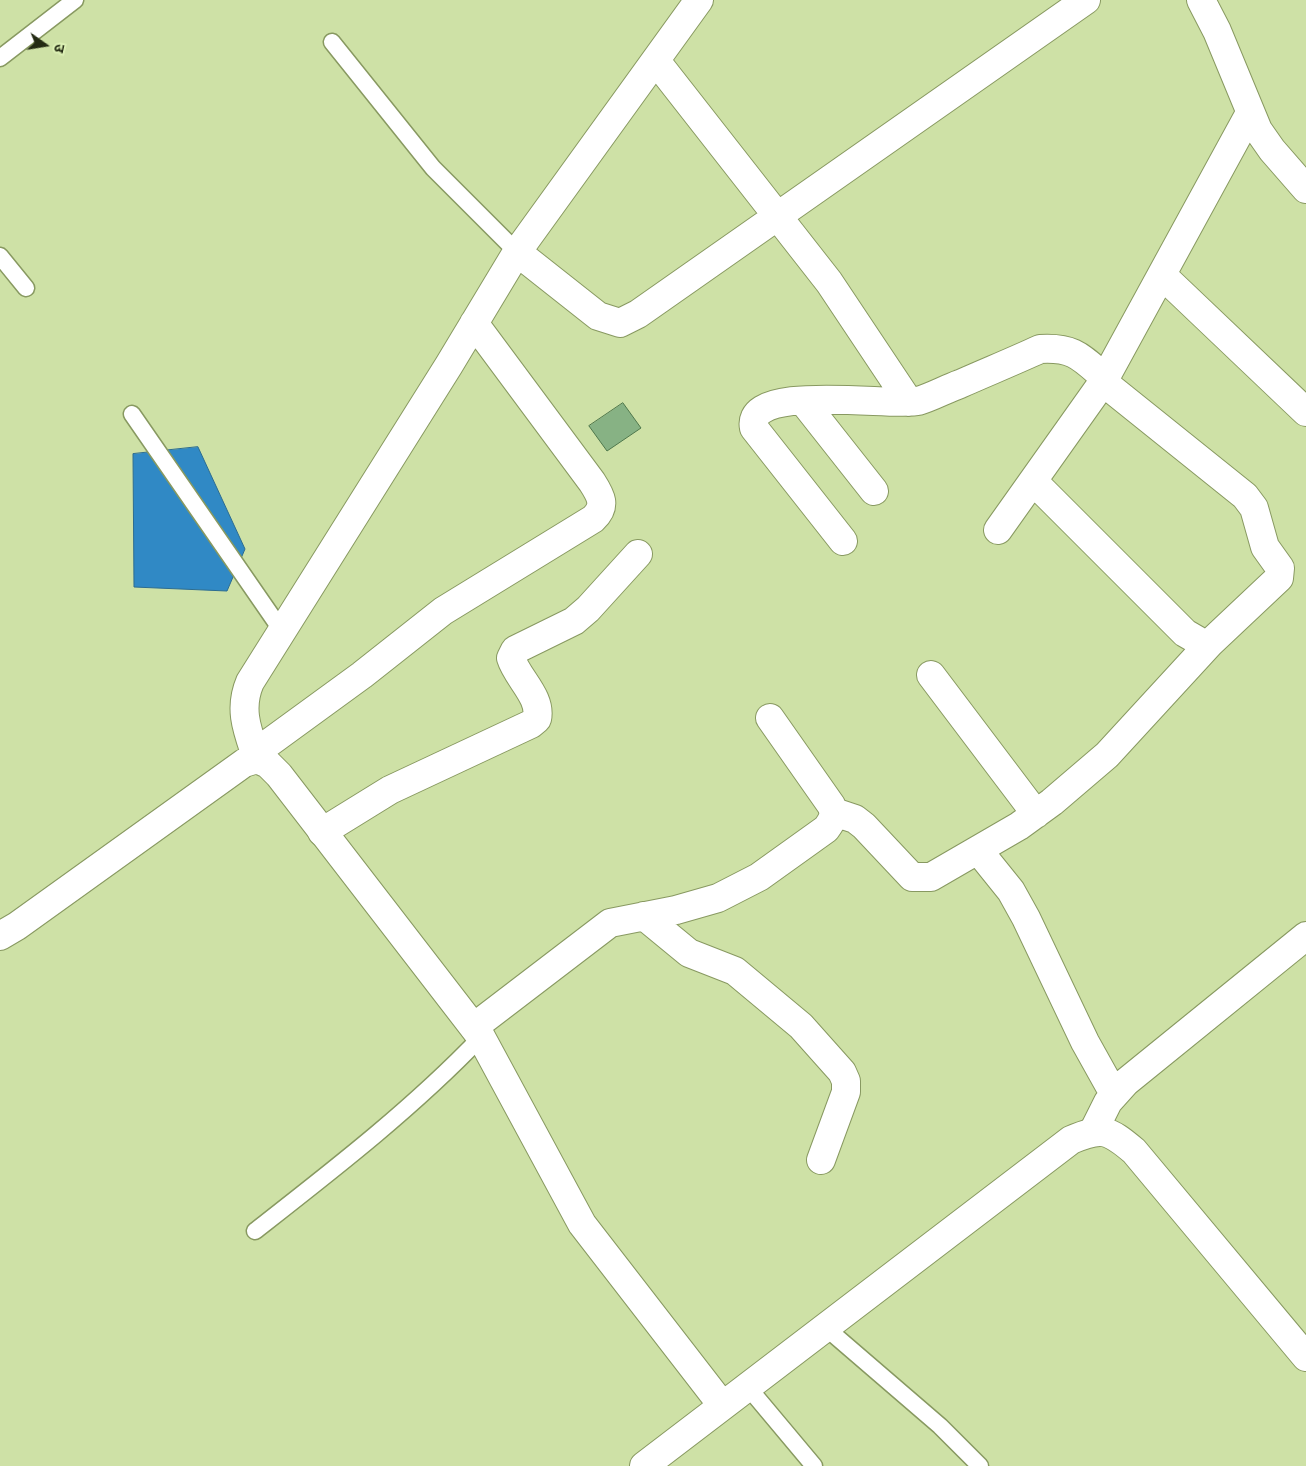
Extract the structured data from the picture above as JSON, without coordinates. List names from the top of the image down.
{
  "north": "right"
}
